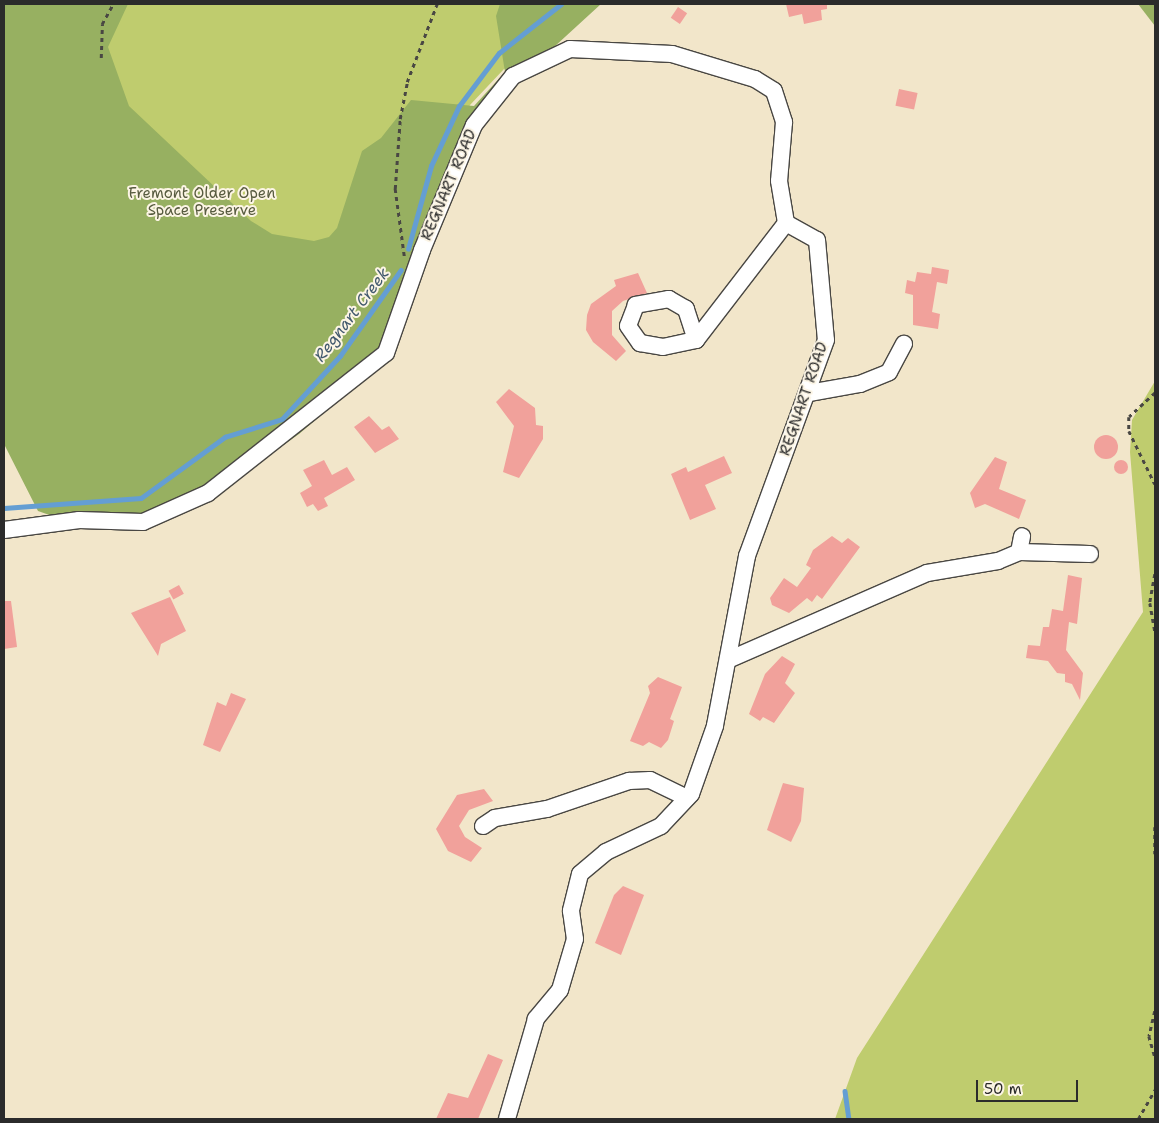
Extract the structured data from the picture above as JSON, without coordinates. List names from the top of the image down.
{
  "streets": {
    "street": ["REGNART ROAD"]
  },
  "water": ["Regnart Creek"],
  "parks": ["Fremont Older Open Space Preserve"],
  "scale_bar": "50 m"
}
